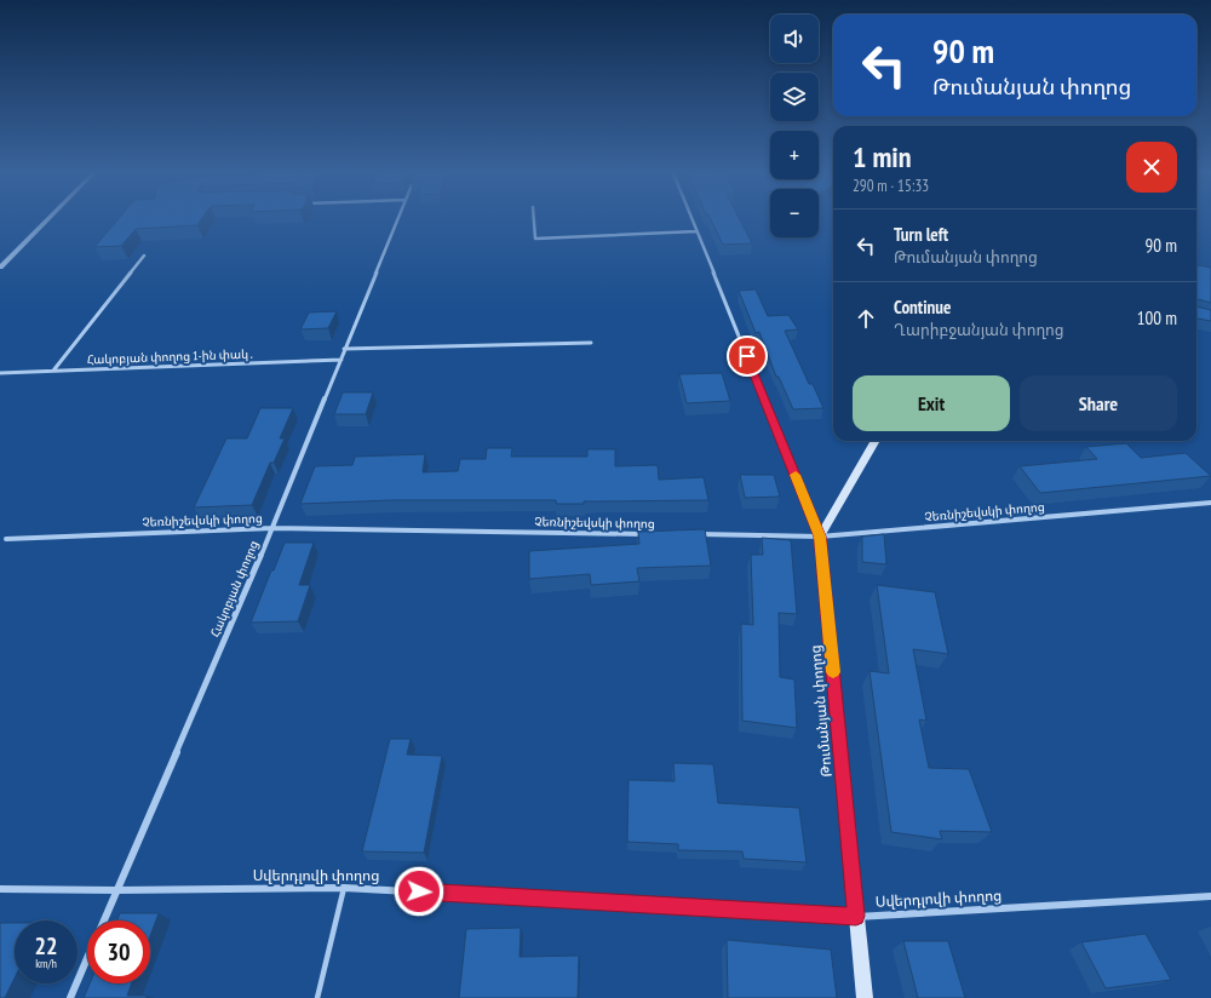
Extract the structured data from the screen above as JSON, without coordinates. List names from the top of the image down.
{
  "streets": {
    "main road": ["Թումանյան փողոց"],
    "street": [
      "Հակոբյան փողոց 1-ին փակ․",
      "Չեռնիշեվսկի փողոց",
      "Հակոբյան փողոց",
      "Սվերդլովի փողոց"
    ]
  },
  "crossings": [
    ["Հակոբյան փողոց 1-ին փակ․", "Հակոբյան փողոց"],
    ["Չեռնիշեվսկի փողոց", "Հակոբյան փողոց"],
    ["Չեռնիշեվսկի փողոց", "Թումանյան փողոց"],
    ["Հակոբյան փողոց", "Սվերդլովի փողոց"],
    ["Թումանյան փողոց", "Սվերդլովի փողոց"]
  ],
  "page": {
    "map_buttons": ["+", "−"],
    "turn": ["90 m", "Թումանյան փողոց"],
    "heading": ["1 min", "290 m · 15:33"],
    "list": [
      {
        "name": "Turn left",
        "note": "Թումանյան փողոց",
        "value": "90 m"
      },
      {
        "name": "Continue",
        "note": "Ղարիբջանյան փողոց",
        "value": "100 m"
      }
    ],
    "buttons": ["Exit", "Share"],
    "speed": "22 km/h",
    "limit": "30"
  }
}
